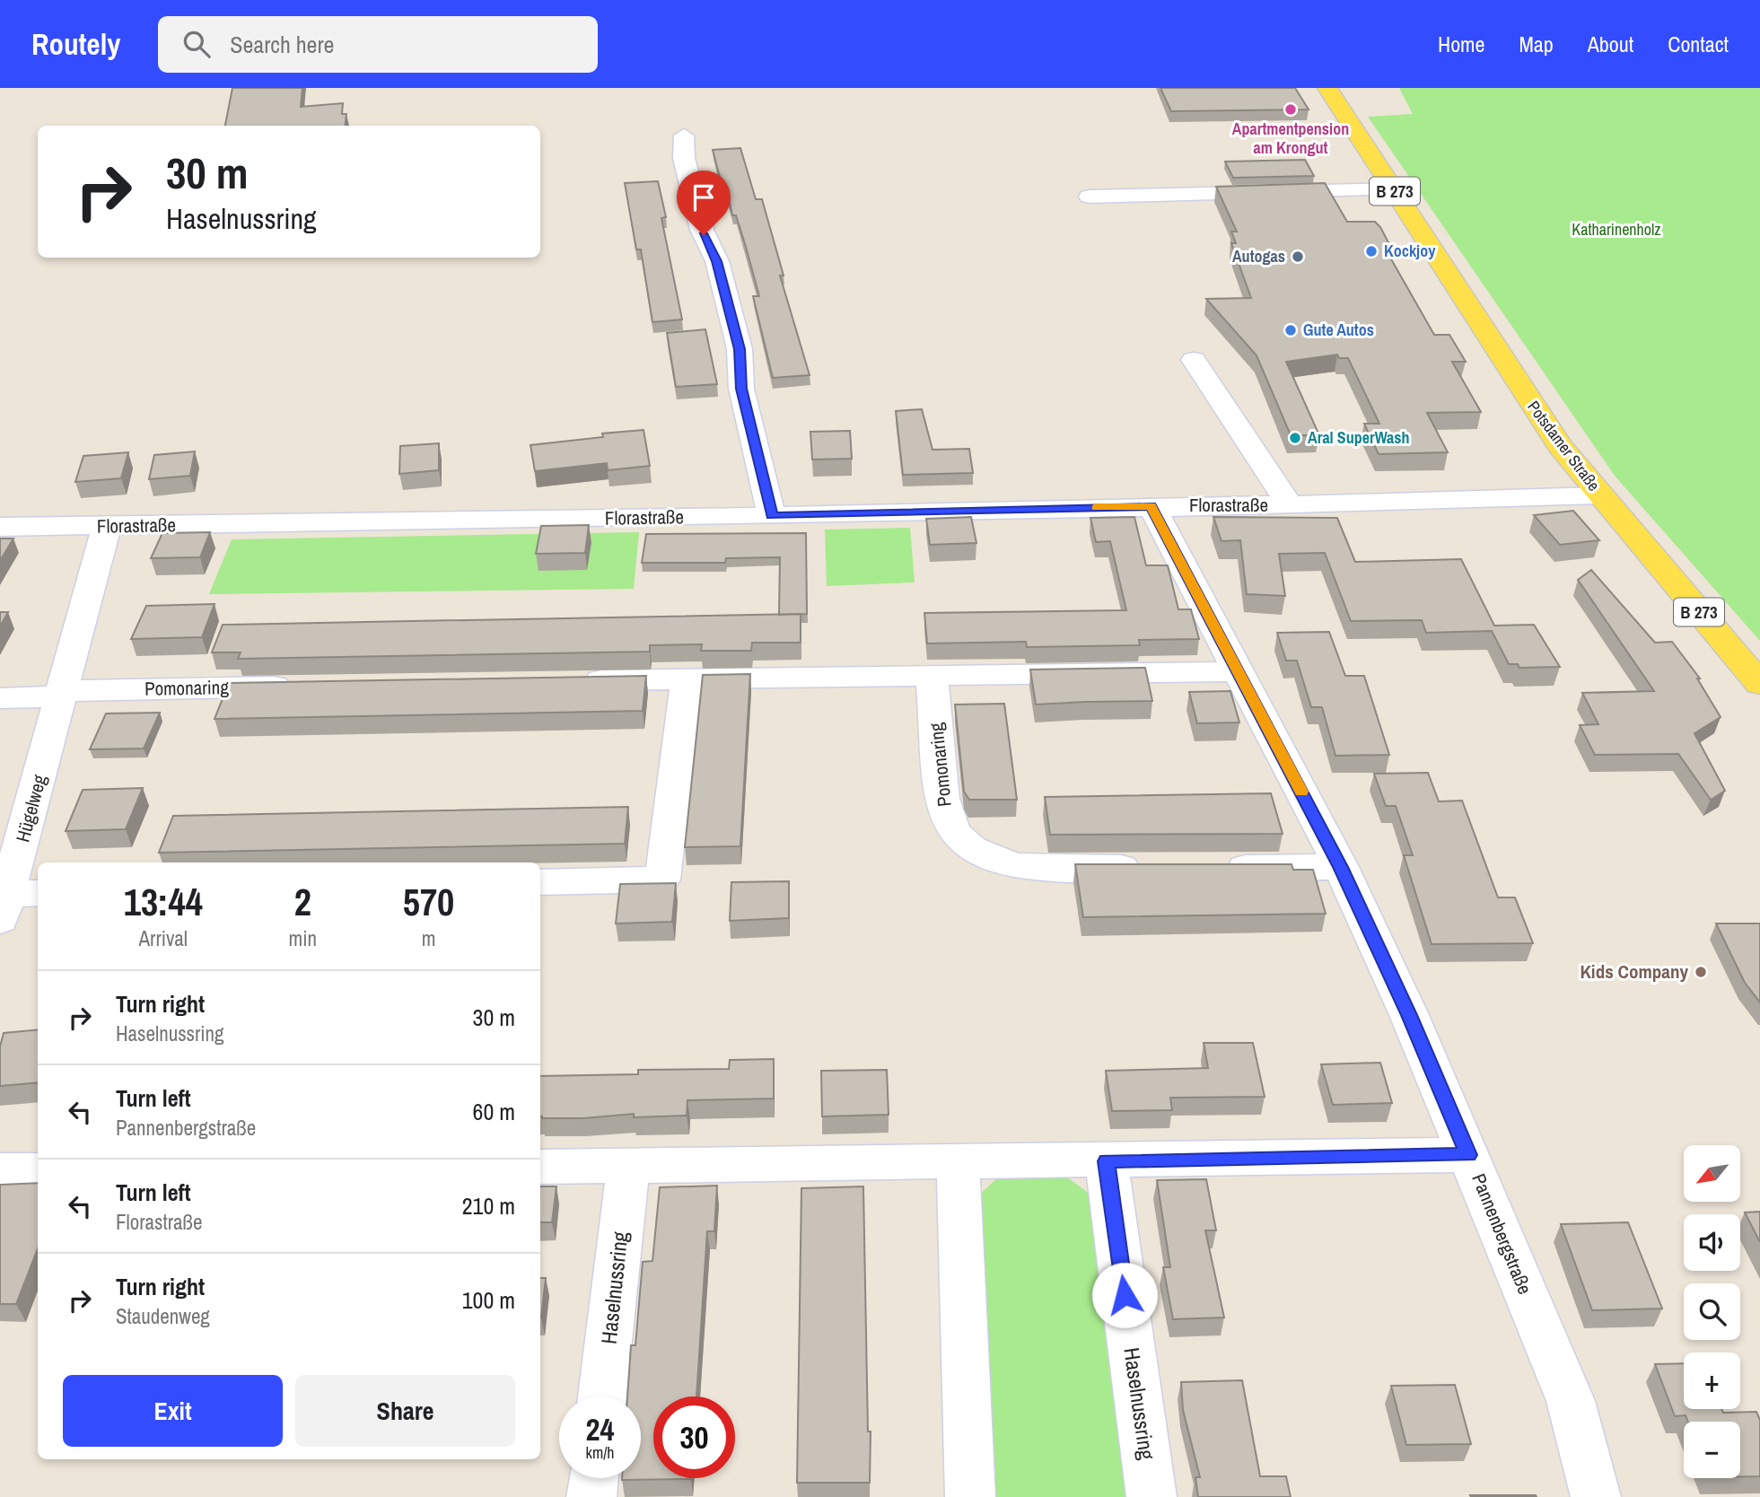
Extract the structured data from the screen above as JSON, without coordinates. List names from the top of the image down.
{
  "streets": {
    "main road": ["B 273", "Potsdamer Straße"],
    "street": [
      "Florastraße",
      "Pomonaring",
      "Hügelweg",
      "Pannenbergstraße",
      "Haselnussring"
    ]
  },
  "crossings": [
    ["Potsdamer Straße", "Florastraße"],
    ["Florastraße", "Hügelweg"],
    ["Florastraße", "Pannenbergstraße"],
    ["Pomonaring", "Hügelweg"]
  ],
  "parks": ["Katharinenholz"],
  "places": [
    "Apartmentpension am Krongut",
    "Kockjoy",
    "Autogas",
    "Gute Autos",
    "Aral SuperWash",
    "Kids Company"
  ],
  "north": "bottom left",
  "page": {
    "header": "Routely",
    "search": "Search here",
    "nav": [
      "Home",
      "Map",
      "About",
      "Contact"
    ],
    "turn": ["30 m", "Haselnussring"],
    "eta": [
      "13:44",
      "Arrival",
      "2",
      "min",
      "570",
      "m"
    ],
    "list": [
      {
        "name": "Turn right",
        "note": "Haselnussring",
        "value": "30 m"
      },
      {
        "name": "Turn left",
        "note": "Pannenbergstraße",
        "value": "60 m"
      },
      {
        "name": "Turn left",
        "note": "Florastraße",
        "value": "210 m"
      },
      {
        "name": "Turn right",
        "note": "Staudenweg",
        "value": "100 m"
      }
    ],
    "map_buttons": ["+", "−"],
    "buttons": ["Exit", "Share"],
    "speed": "24 km/h",
    "limit": "30"
  }
}
